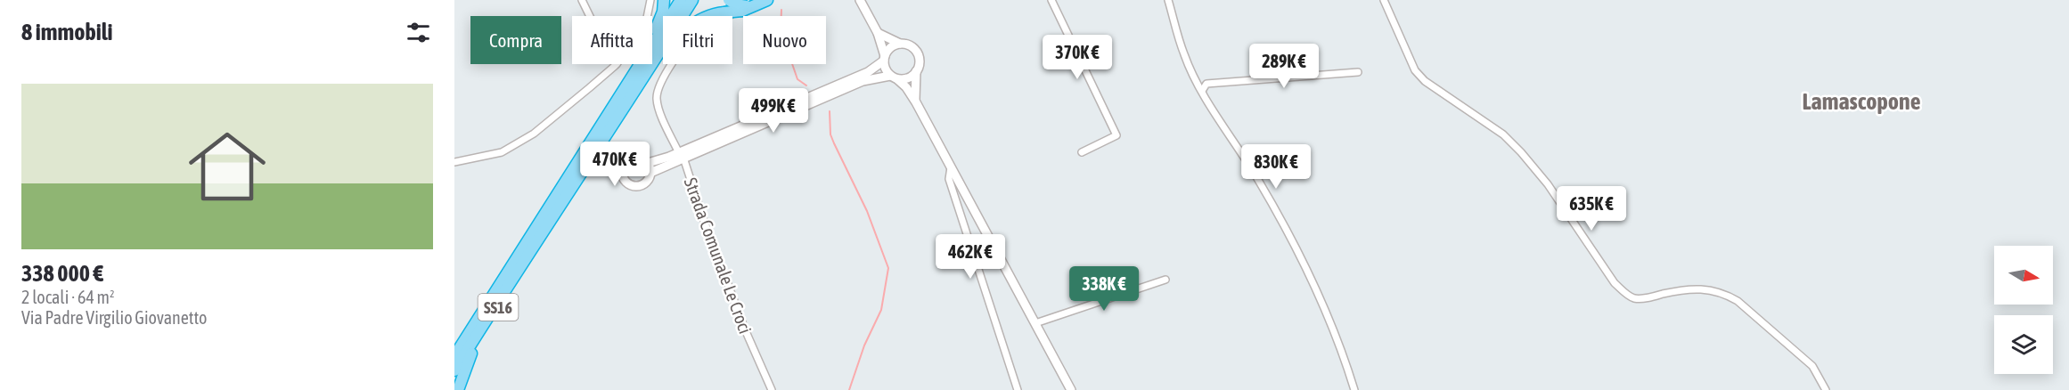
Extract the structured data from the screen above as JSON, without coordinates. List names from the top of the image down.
{
  "streets": {
    "highway": ["SS16"],
    "street": ["Strada Comunale Le Croci"]
  },
  "districts": ["Lamascopone"],
  "north": "right",
  "page": {
    "heading": "8 immobili",
    "chip": [
      "Compra",
      "Affitta",
      "Filtri",
      "Nuovo"
    ],
    "price": [
      "370K €",
      "289K €",
      "499K €",
      "470K €",
      "830K €",
      "635K €",
      "462K €",
      "338K €"
    ],
    "list": [
      {
        "name": "338 000 €",
        "note": "2 locali · 64 m² · Via Padre Virgilio Giovanetto"
      }
    ]
  }
}
